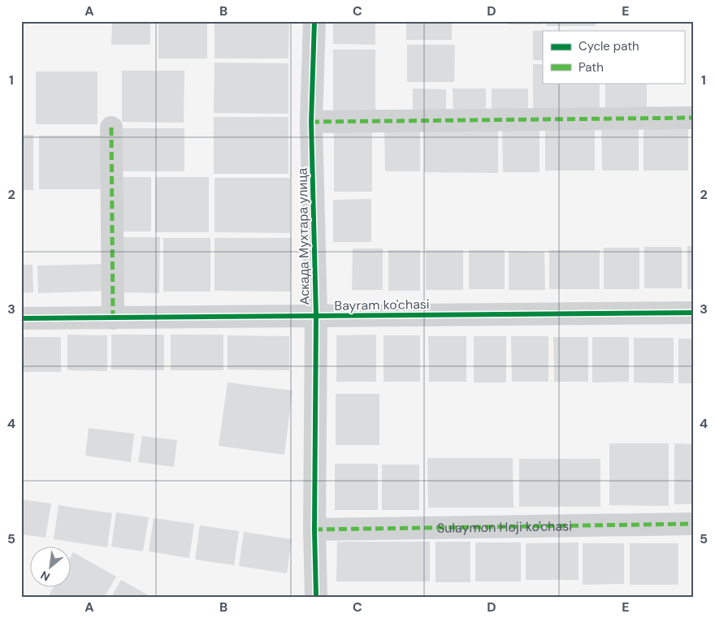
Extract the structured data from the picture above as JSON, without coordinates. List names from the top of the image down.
{
  "streets": {
    "street": ["Аскада Мухтара улица", "Bayram ko'chasi", "Sulaymon Hoji ko'chasi"]
  },
  "crossings": [
    ["Аскада Мухтара улица", "Bayram ko'chasi"],
    ["Аскада Мухтара улица", "Sulaymon Hoji ko'chasi"]
  ],
  "legend": ["Cycle path", "Path"],
  "north": "bottom left",
  "grid": {
    "columns": [
      "A",
      "B",
      "C",
      "D",
      "E"
    ],
    "rows": [
      "1",
      "2",
      "3",
      "4",
      "5"
    ]
  }
}
